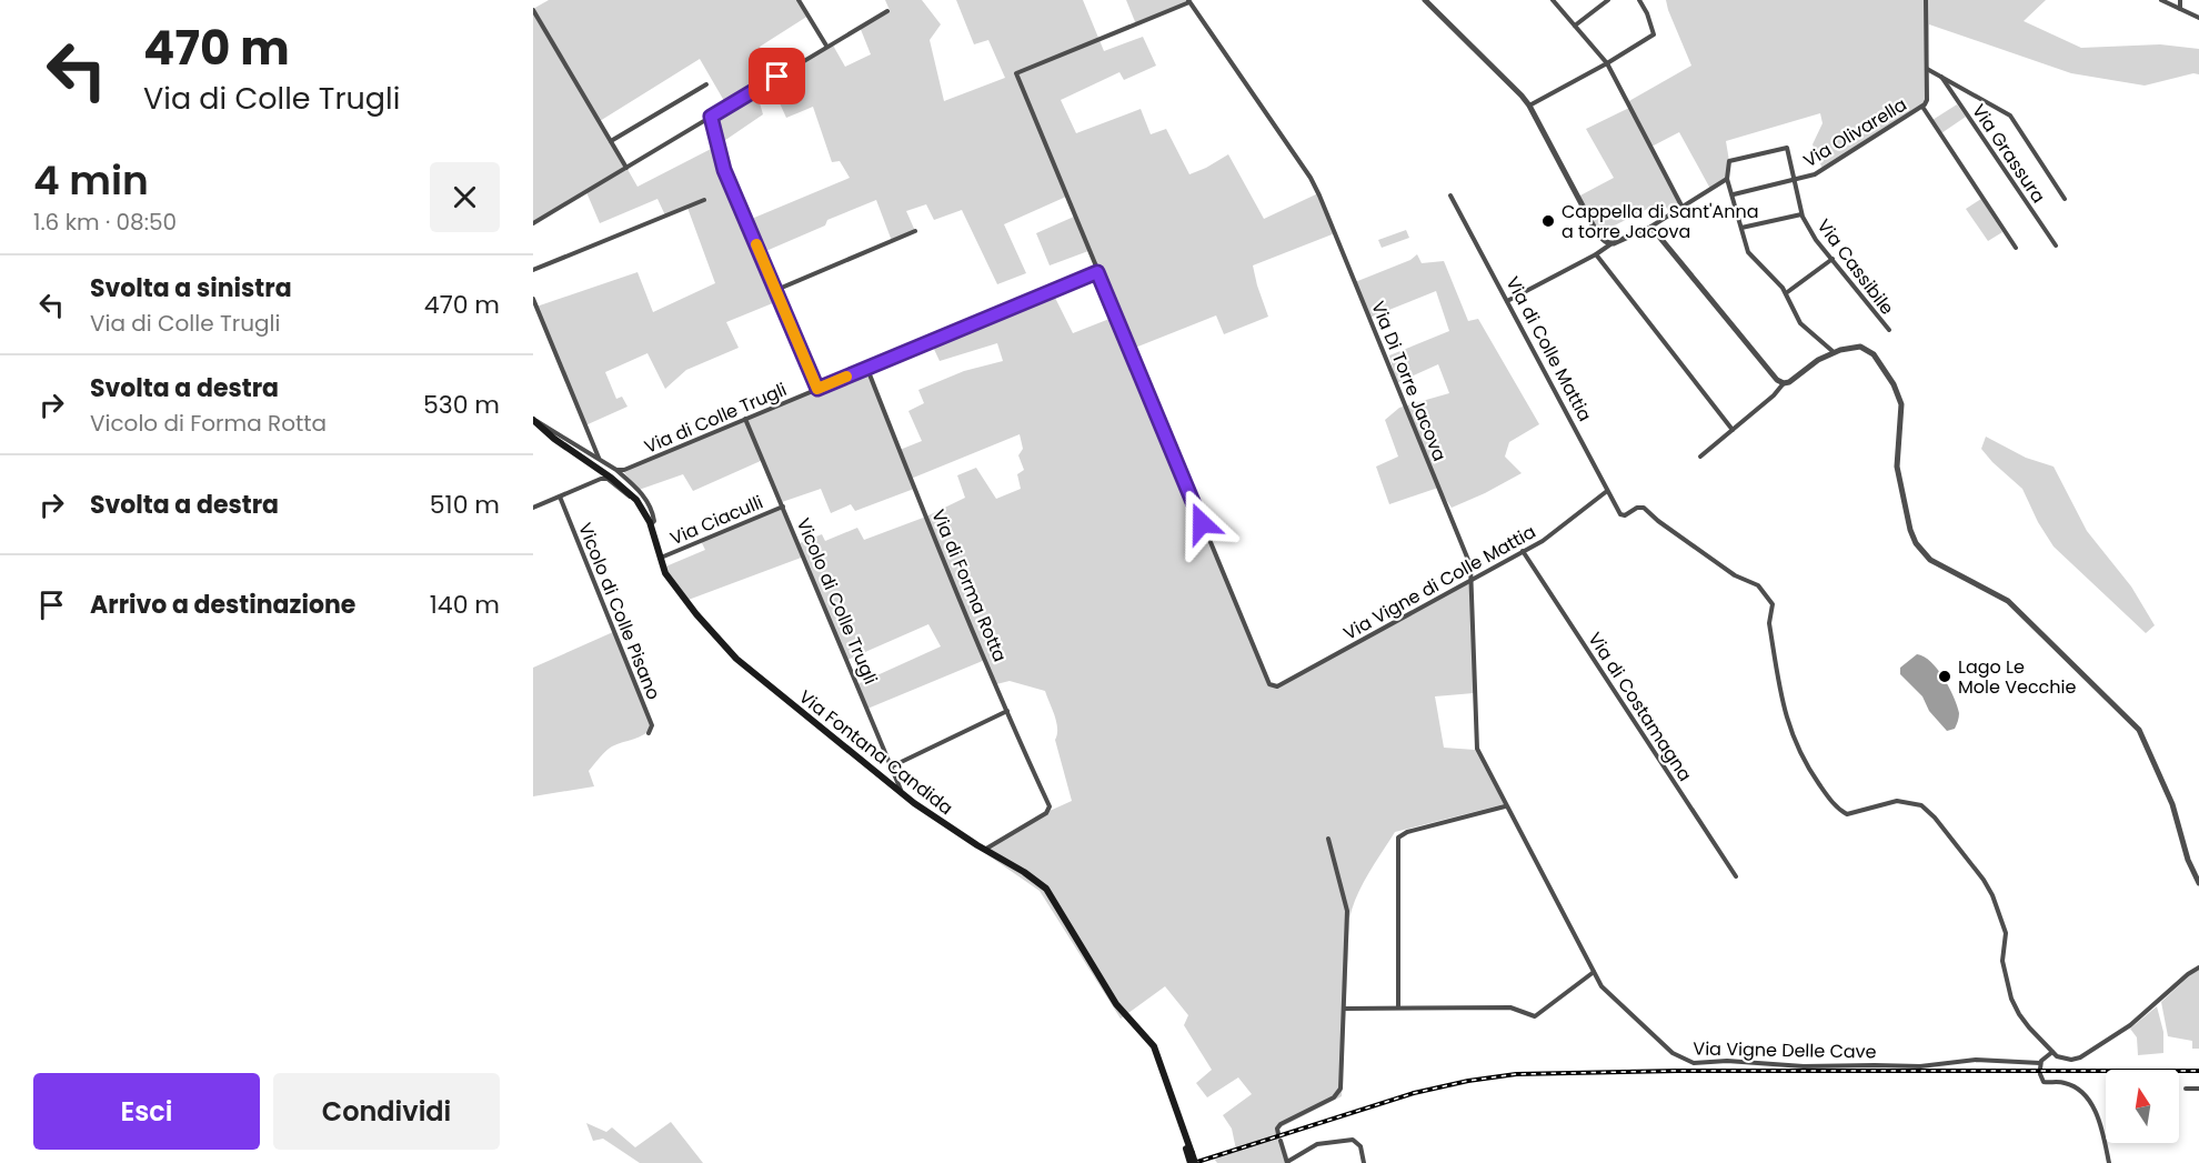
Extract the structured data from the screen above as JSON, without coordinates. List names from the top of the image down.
{
  "streets": {
    "main road": ["Via Fontana Candida"],
    "street": [
      "Via Olivarella",
      "Via Grassura",
      "Via Cassibile",
      "Via di Colle Mattia",
      "Via Di Torre Jacova",
      "Via di Colle Trugli",
      "Via Ciaculli",
      "Via Vigne di Colle Mattia",
      "Via di Forma Rotta",
      "Vicolo di Colle Trugli",
      "Vicolo di Colle Pisano",
      "Via di Costamagna",
      "Via Vigne Delle Cave"
    ]
  },
  "crossings": [
    ["Via Olivarella", "Via Cassibile"],
    ["Via di Colle Mattia", "Via Vigne di Colle Mattia"],
    ["Via Di Torre Jacova", "Via Vigne di Colle Mattia"],
    ["Via Di Torre Jacova", "Via Vigne Delle Cave"],
    ["Via di Colle Trugli", "Via Vigne di Colle Mattia"],
    ["Via di Colle Trugli", "Via di Forma Rotta"],
    ["Via di Colle Trugli", "Vicolo di Colle Trugli"],
    ["Via Ciaculli", "Vicolo di Colle Trugli"],
    ["Via Ciaculli", "Via Fontana Candida"],
    ["Via Vigne di Colle Mattia", "Via di Costamagna"],
    ["Via di Forma Rotta", "Via Fontana Candida"],
    ["Vicolo di Colle Trugli", "Via Fontana Candida"]
  ],
  "places": ["Cappella di Sant'Anna a torre Jacova", "Lago Le Mole Vecchie"],
  "north": "top",
  "page": {
    "turn": ["470 m", "Via di Colle Trugli"],
    "heading": ["4 min", "1.6 km · 08:50"],
    "list": [
      {
        "name": "Svolta a sinistra",
        "note": "Via di Colle Trugli",
        "value": "470 m"
      },
      {
        "name": "Svolta a destra",
        "note": "Vicolo di Forma Rotta",
        "value": "530 m"
      },
      {
        "name": "Svolta a destra",
        "value": "510 m"
      },
      {
        "name": "Arrivo a destinazione",
        "value": "140 m"
      }
    ],
    "buttons": ["Esci", "Condividi"]
  }
}
